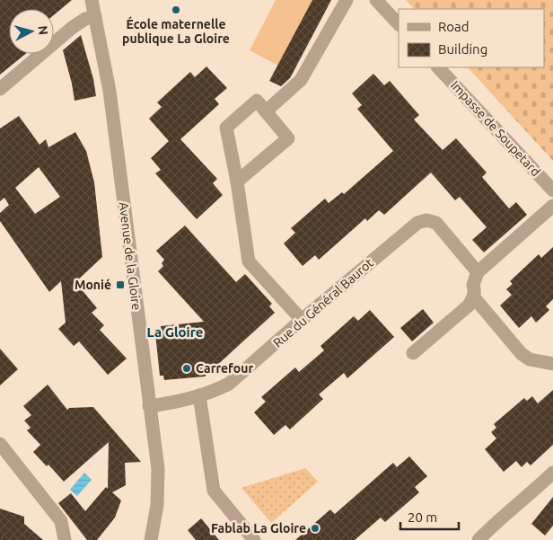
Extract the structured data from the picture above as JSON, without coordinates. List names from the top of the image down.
{
  "streets": {
    "street": ["Impasse de Soupetard", "Avenue de la Gloire", "Rue du Général Baurot"]
  },
  "crossings": [
    ["Avenue de la Gloire", "Rue du Général Baurot"]
  ],
  "districts": ["La Gloire"],
  "places": {
    "other": ["École maternelle publique La Gloire", "Carrefour", "Fablab La Gloire"],
    "transit": ["Monié"]
  },
  "legend": ["Road", "Building"],
  "scale_bar": "20 m",
  "north": "right"
}
